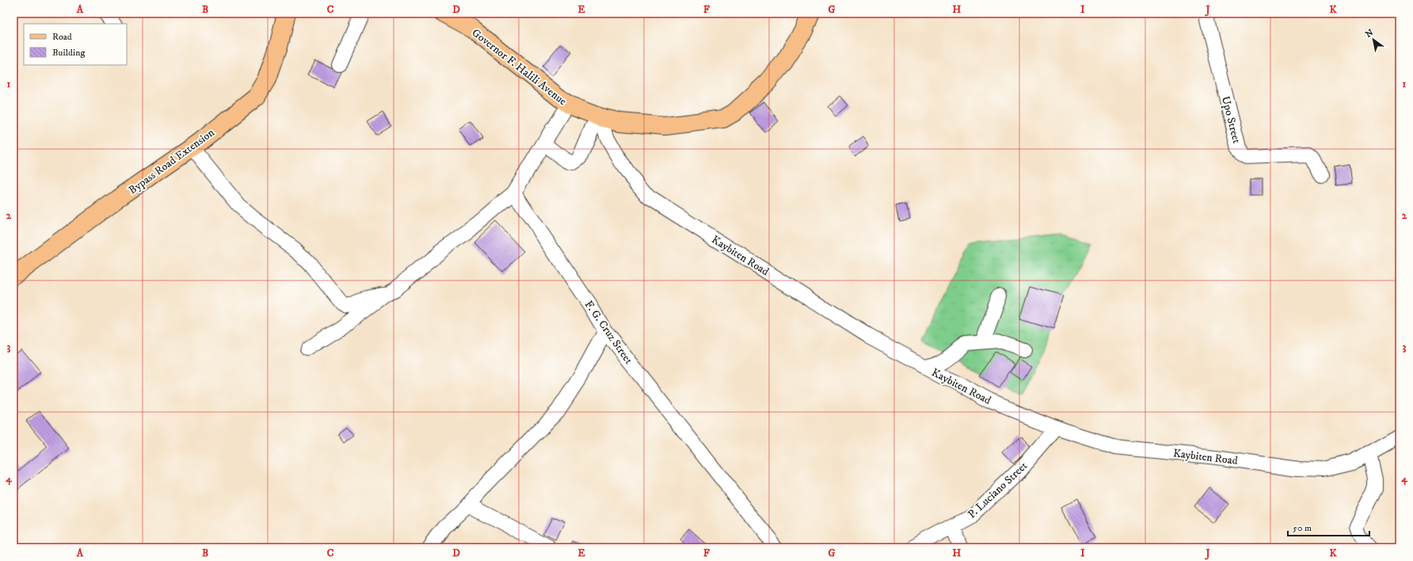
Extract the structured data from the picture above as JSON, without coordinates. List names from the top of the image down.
{
  "streets": {
    "main road": ["Governor F. Halili Avenue", "Bypass Road Extension"],
    "street": [
      "Upo Street",
      "Kaybiten Road",
      "F. G. Cruz Street",
      "P. Luciano Street"
    ]
  },
  "crossings": [
    ["Governor F. Halili Avenue", "Kaybiten Road"],
    ["Kaybiten Road", "P. Luciano Street"]
  ],
  "legend": ["Road", "Building"],
  "scale_bar": "50 m",
  "north": "top left",
  "grid": {
    "columns": [
      "A",
      "B",
      "C",
      "D",
      "E",
      "F",
      "G",
      "H",
      "I",
      "J",
      "K"
    ],
    "rows": [
      "1",
      "2",
      "3",
      "4"
    ]
  }
}
